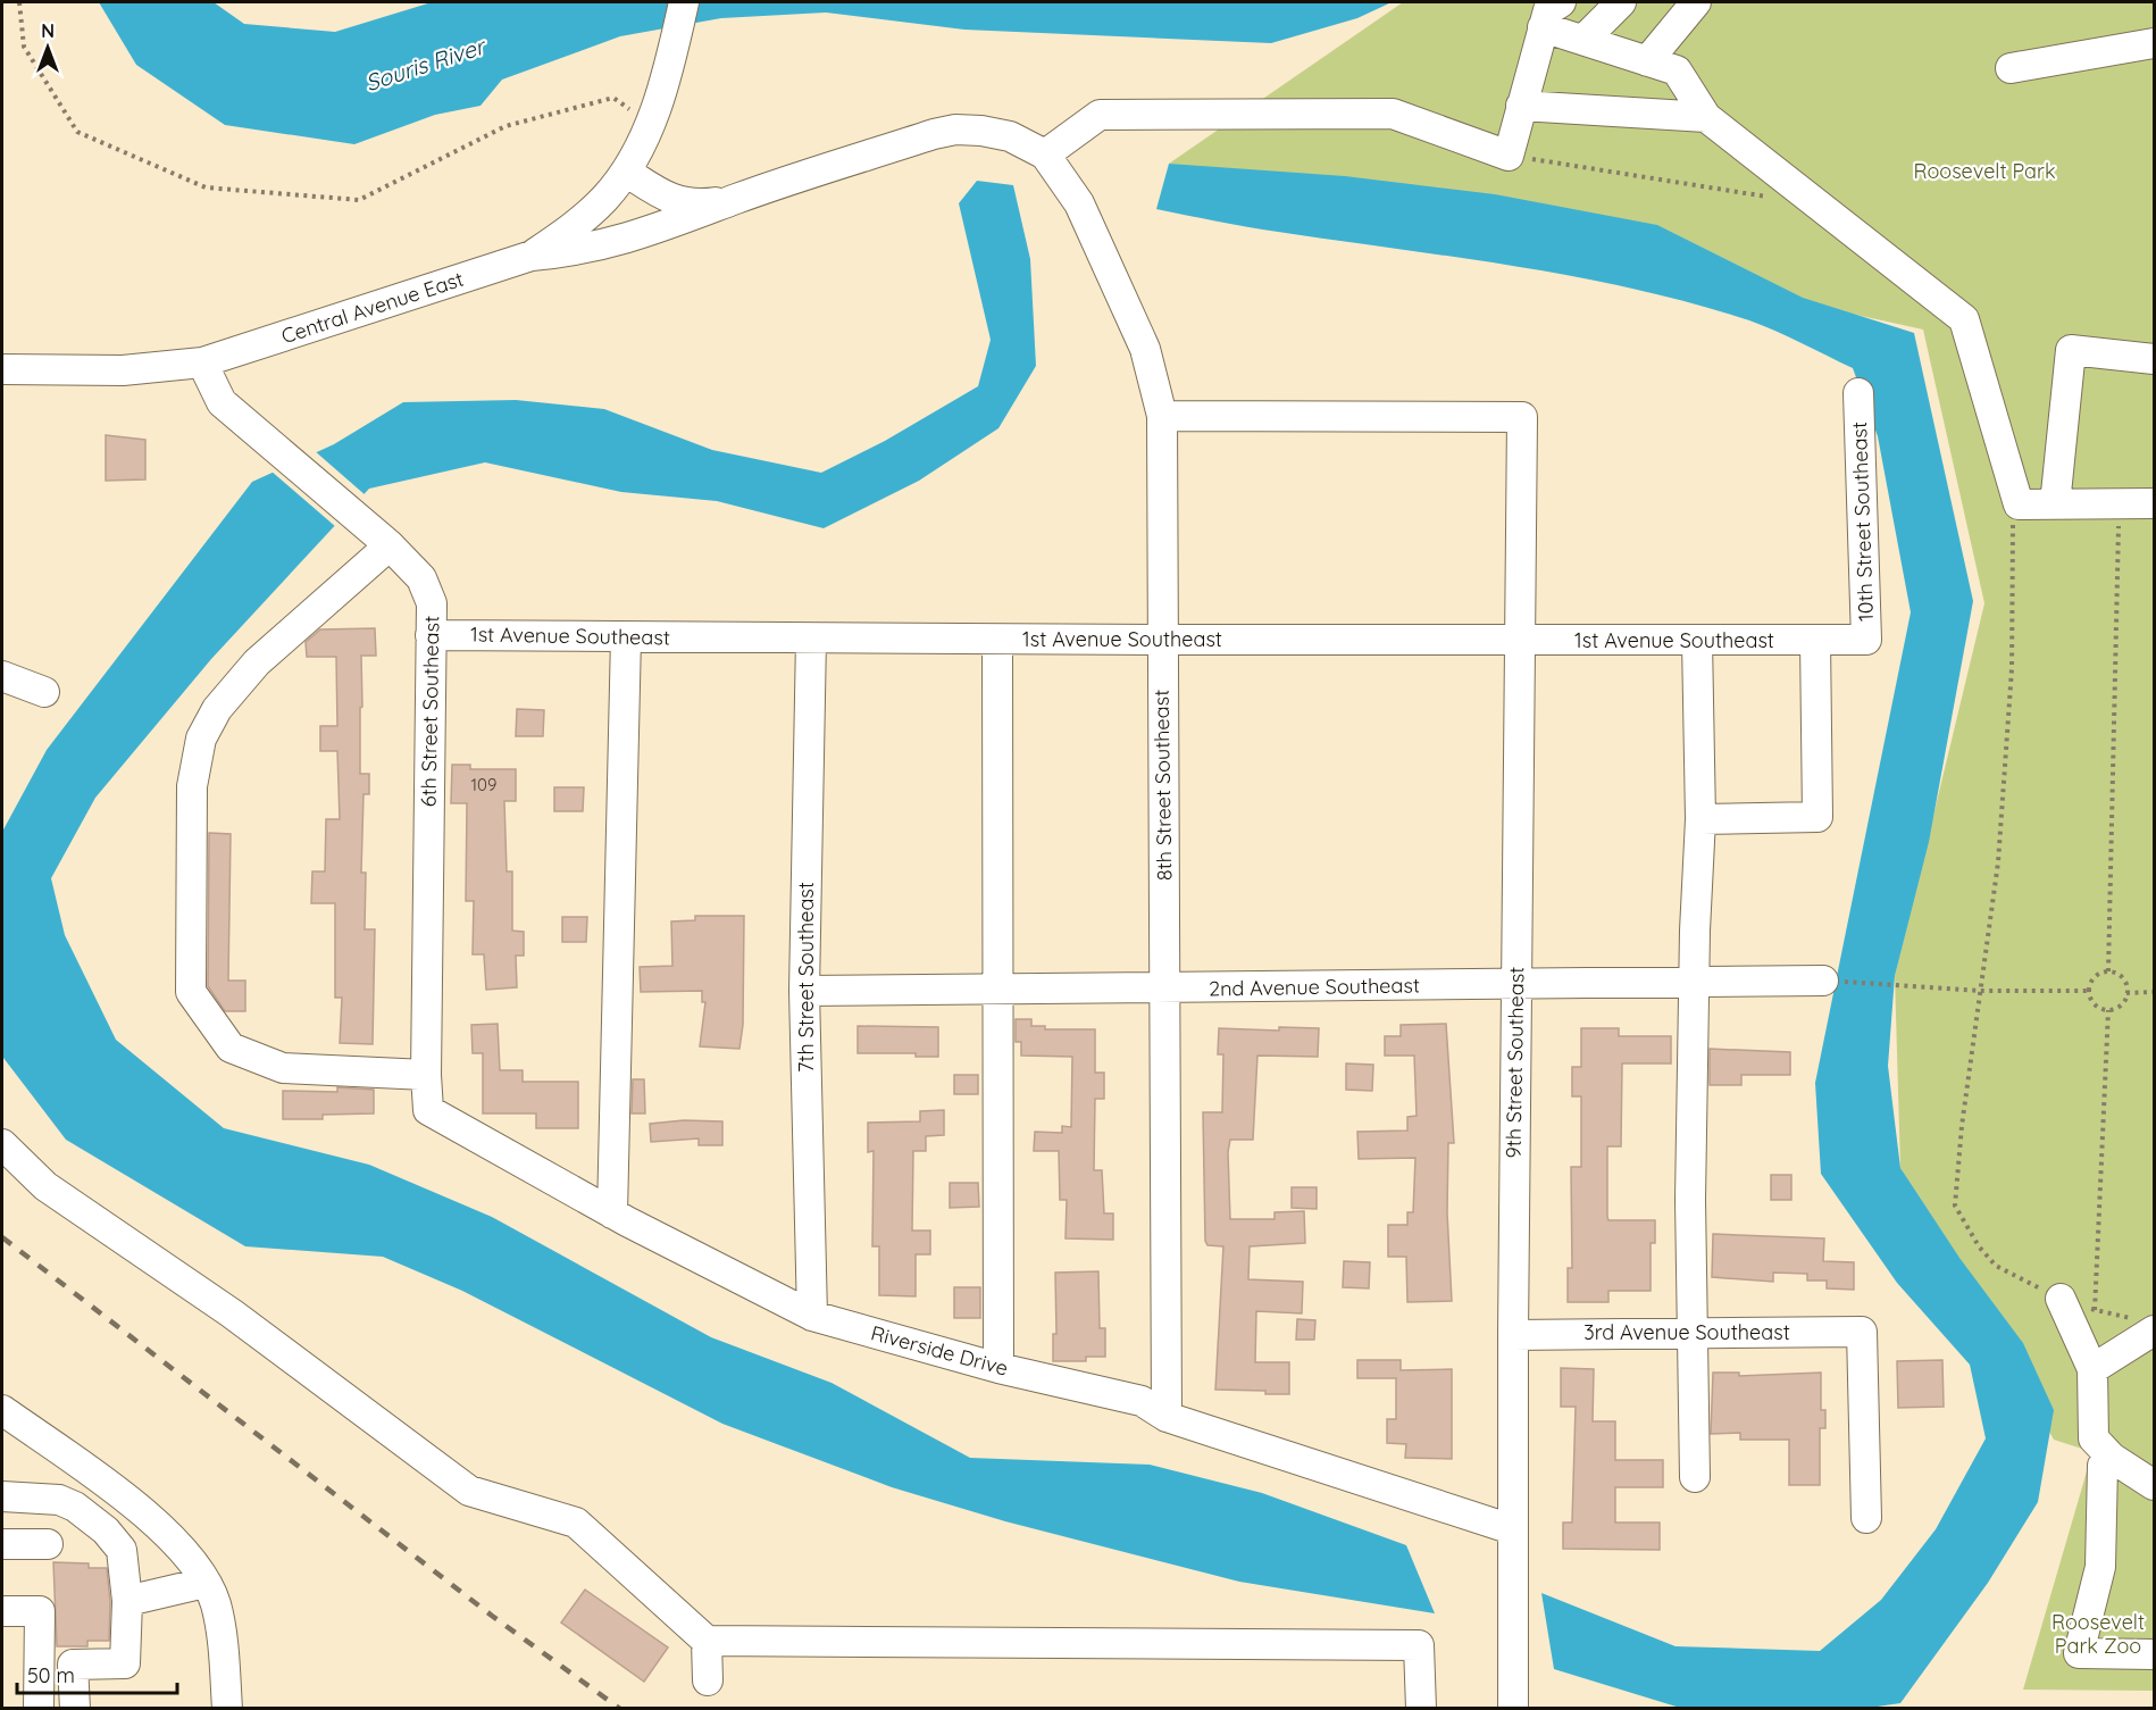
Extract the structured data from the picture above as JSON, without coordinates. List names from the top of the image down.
{
  "streets": {
    "street": [
      "Central Avenue East",
      "10th Street Southeast",
      "1st Avenue Southeast",
      "6th Street Southeast",
      "8th Street Southeast",
      "7th Street Southeast",
      "2nd Avenue Southeast",
      "9th Street Southeast",
      "3rd Avenue Southeast",
      "Riverside Drive"
    ]
  },
  "crossings": [
    ["Central Avenue East", "6th Street Southeast"],
    ["Central Avenue East", "8th Street Southeast"],
    ["10th Street Southeast", "1st Avenue Southeast"],
    ["1st Avenue Southeast", "6th Street Southeast"],
    ["1st Avenue Southeast", "8th Street Southeast"],
    ["1st Avenue Southeast", "7th Street Southeast"],
    ["1st Avenue Southeast", "9th Street Southeast"],
    ["6th Street Southeast", "Riverside Drive"],
    ["8th Street Southeast", "2nd Avenue Southeast"],
    ["8th Street Southeast", "9th Street Southeast"],
    ["8th Street Southeast", "Riverside Drive"],
    ["7th Street Southeast", "2nd Avenue Southeast"],
    ["7th Street Southeast", "Riverside Drive"],
    ["2nd Avenue Southeast", "9th Street Southeast"],
    ["9th Street Southeast", "3rd Avenue Southeast"],
    ["9th Street Southeast", "Riverside Drive"]
  ],
  "water": ["Souris River"],
  "parks": ["Roosevelt Park", "Roosevelt Park Zoo"],
  "house_numbers": ["109"],
  "scale_bar": "50 m",
  "north": "top"
}
